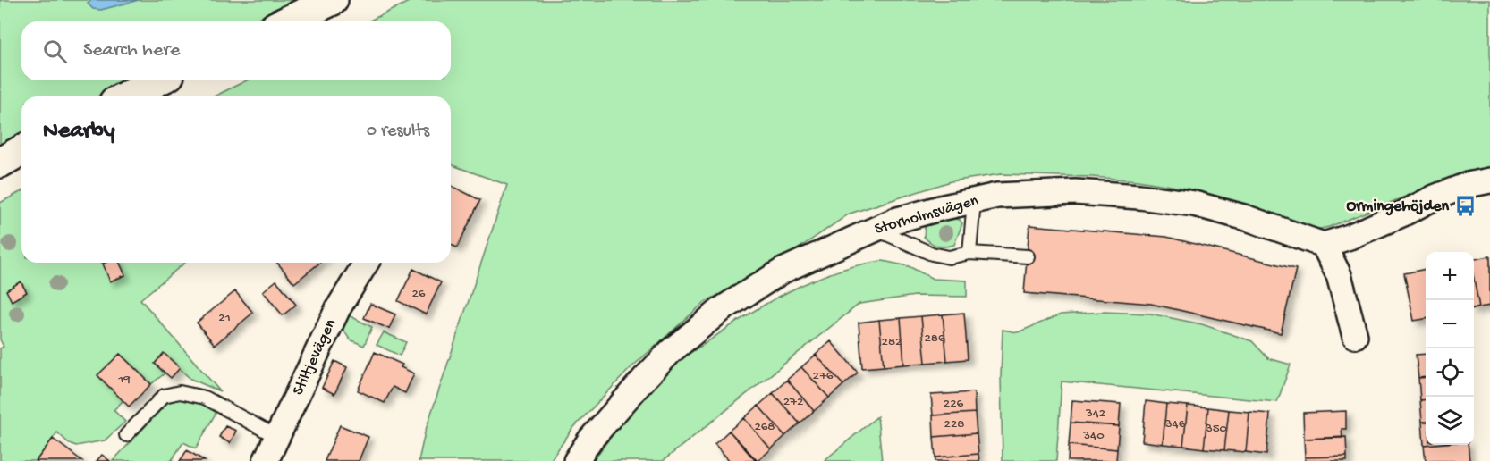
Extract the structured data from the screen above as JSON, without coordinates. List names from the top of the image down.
{
  "streets": {
    "street": ["Storholmsvägen", "Stiltjevägen"]
  },
  "places": {
    "bus stop": ["Ormingehöjden"]
  },
  "house_numbers": [
    "26",
    "21",
    "286",
    "282",
    "276",
    "19",
    "272",
    "226",
    "342",
    "228",
    "346",
    "268",
    "350",
    "340"
  ],
  "page": {
    "search": "Search here",
    "heading": ["Nearby", "0 results"],
    "map_buttons": ["+", "−"]
  }
}
